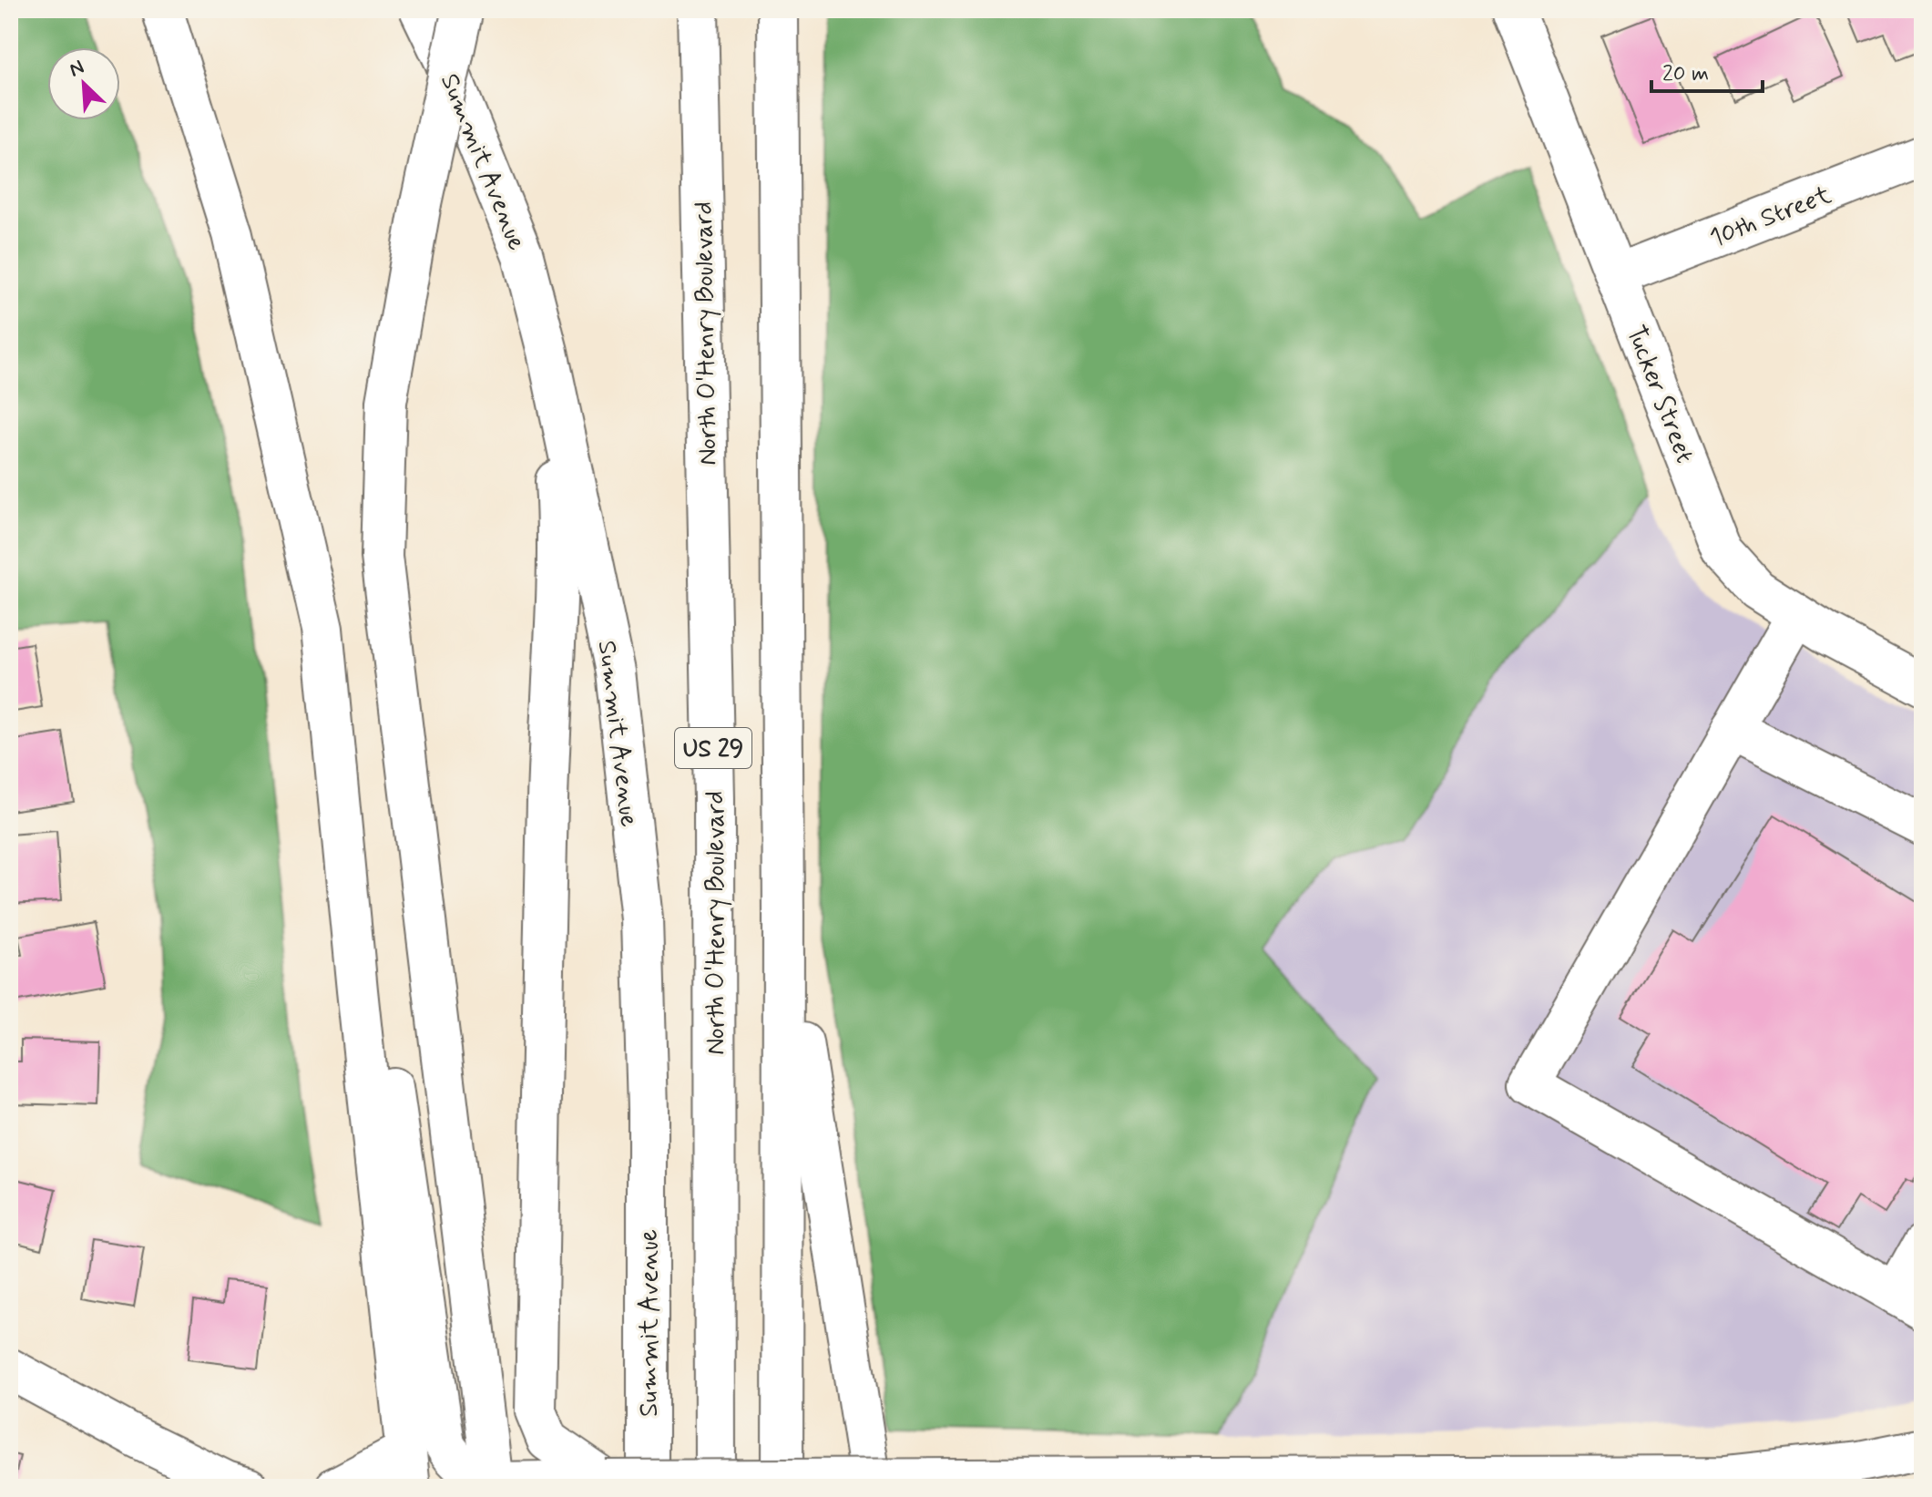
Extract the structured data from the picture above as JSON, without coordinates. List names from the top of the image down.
{
  "streets": {
    "main road": [
      "Summit Avenue",
      "10th Street",
      "North O'Henry Boulevard",
      "Tucker Street",
      "US 29"
    ]
  },
  "crossings": [
    ["10th Street", "Tucker Street"]
  ],
  "scale_bar": "20 m",
  "north": "top left"
}
